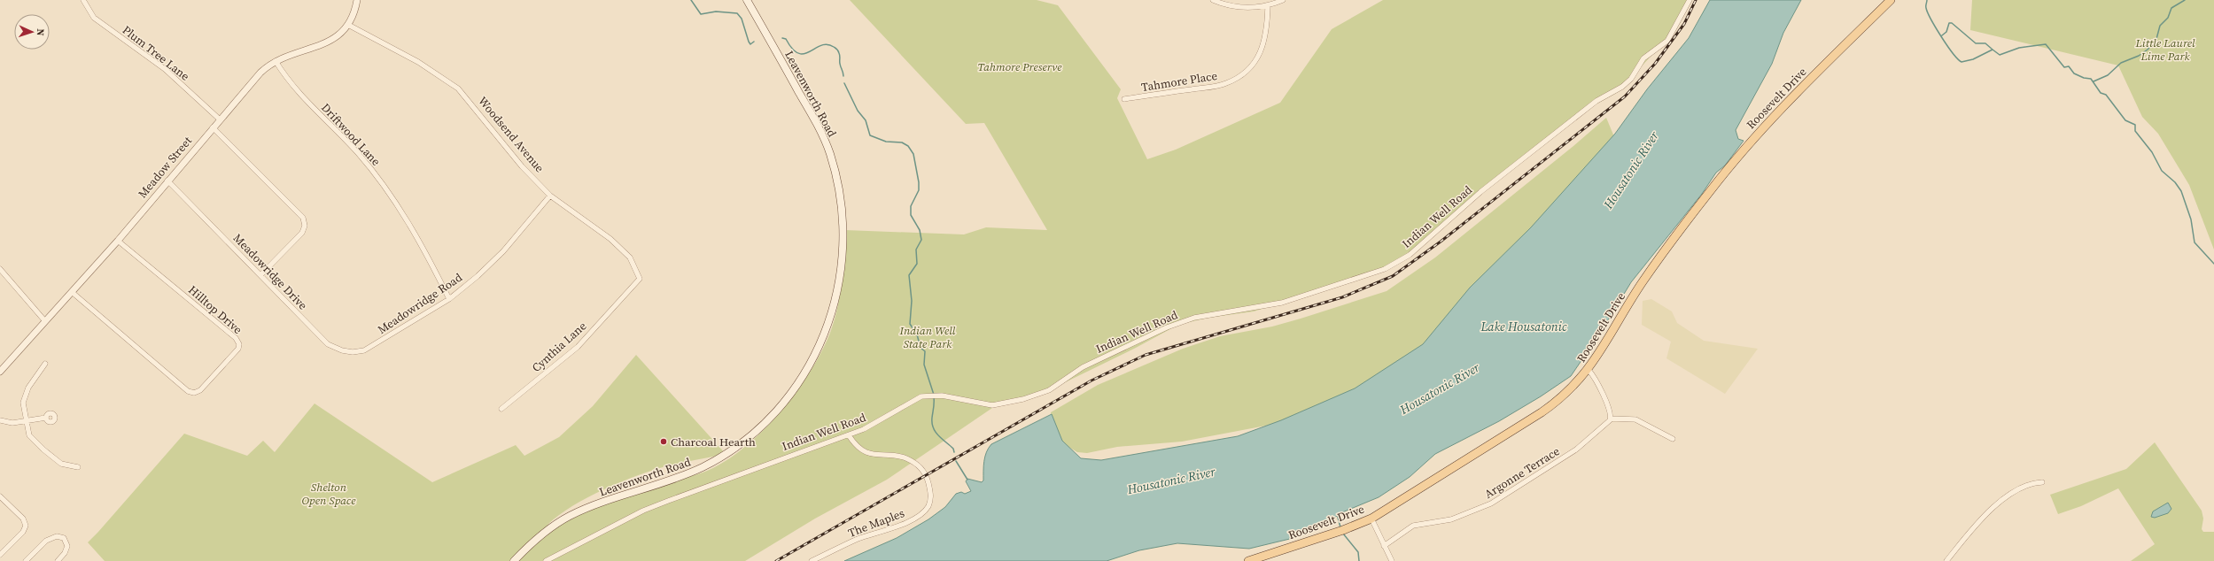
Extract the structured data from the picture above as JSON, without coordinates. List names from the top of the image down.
{
  "streets": {
    "main road": ["Leavenworth Road", "Roosevelt Drive"],
    "street": [
      "Plum Tree Lane",
      "Tahmore Place",
      "Driftwood Lane",
      "Woodsend Avenue",
      "Meadow Street",
      "Indian Well Road",
      "Meadowridge Drive",
      "Meadowridge Road",
      "Hilltop Drive",
      "Cynthia Lane",
      "Argonne Terrace",
      "The Maples"
    ]
  },
  "crossings": [
    ["Plum Tree Lane", "Meadow Street"],
    ["Driftwood Lane", "Meadow Street"],
    ["Driftwood Lane", "Meadowridge Road"],
    ["Woodsend Avenue", "Meadow Street"],
    ["Woodsend Avenue", "Meadowridge Road"],
    ["Woodsend Avenue", "Cynthia Lane"],
    ["Meadow Street", "Meadowridge Drive"],
    ["Meadow Street", "Hilltop Drive"],
    ["Indian Well Road", "The Maples"],
    ["Meadowridge Drive", "Meadowridge Road"]
  ],
  "water": ["Housatonic River", "Lake Housatonic"],
  "parks": [
    "Little Laurel Lime Park",
    "Tahmore Preserve",
    "Indian Well State Park",
    "Shelton Open Space"
  ],
  "places": ["Charcoal Hearth"],
  "north": "right"
}
